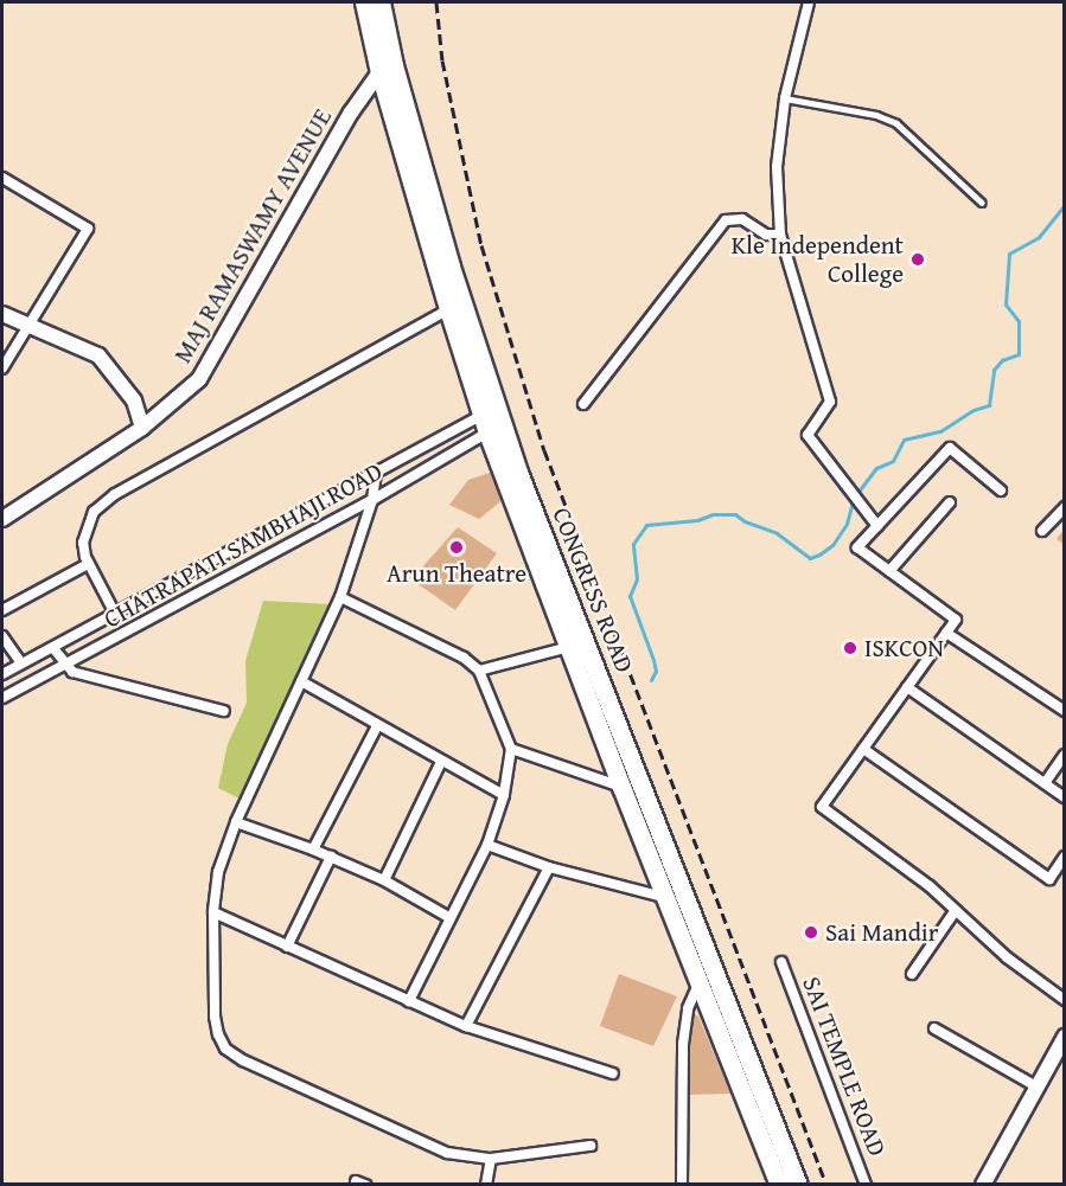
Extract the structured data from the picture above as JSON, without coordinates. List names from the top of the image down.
{
  "streets": {
    "highway": ["CONGRESS ROAD"],
    "street": ["MAJ RAMASWAMY AVENUE", "CHATRAPATI SAMBHAJI ROAD", "SAI TEMPLE ROAD"]
  },
  "crossings": [
    ["MAJ RAMASWAMY AVENUE", "CONGRESS ROAD"],
    ["CHATRAPATI SAMBHAJI ROAD", "CONGRESS ROAD"]
  ],
  "places": [
    "Kle Independent College",
    "Arun Theatre",
    "ISKCON",
    "Sai Mandir"
  ]
}
